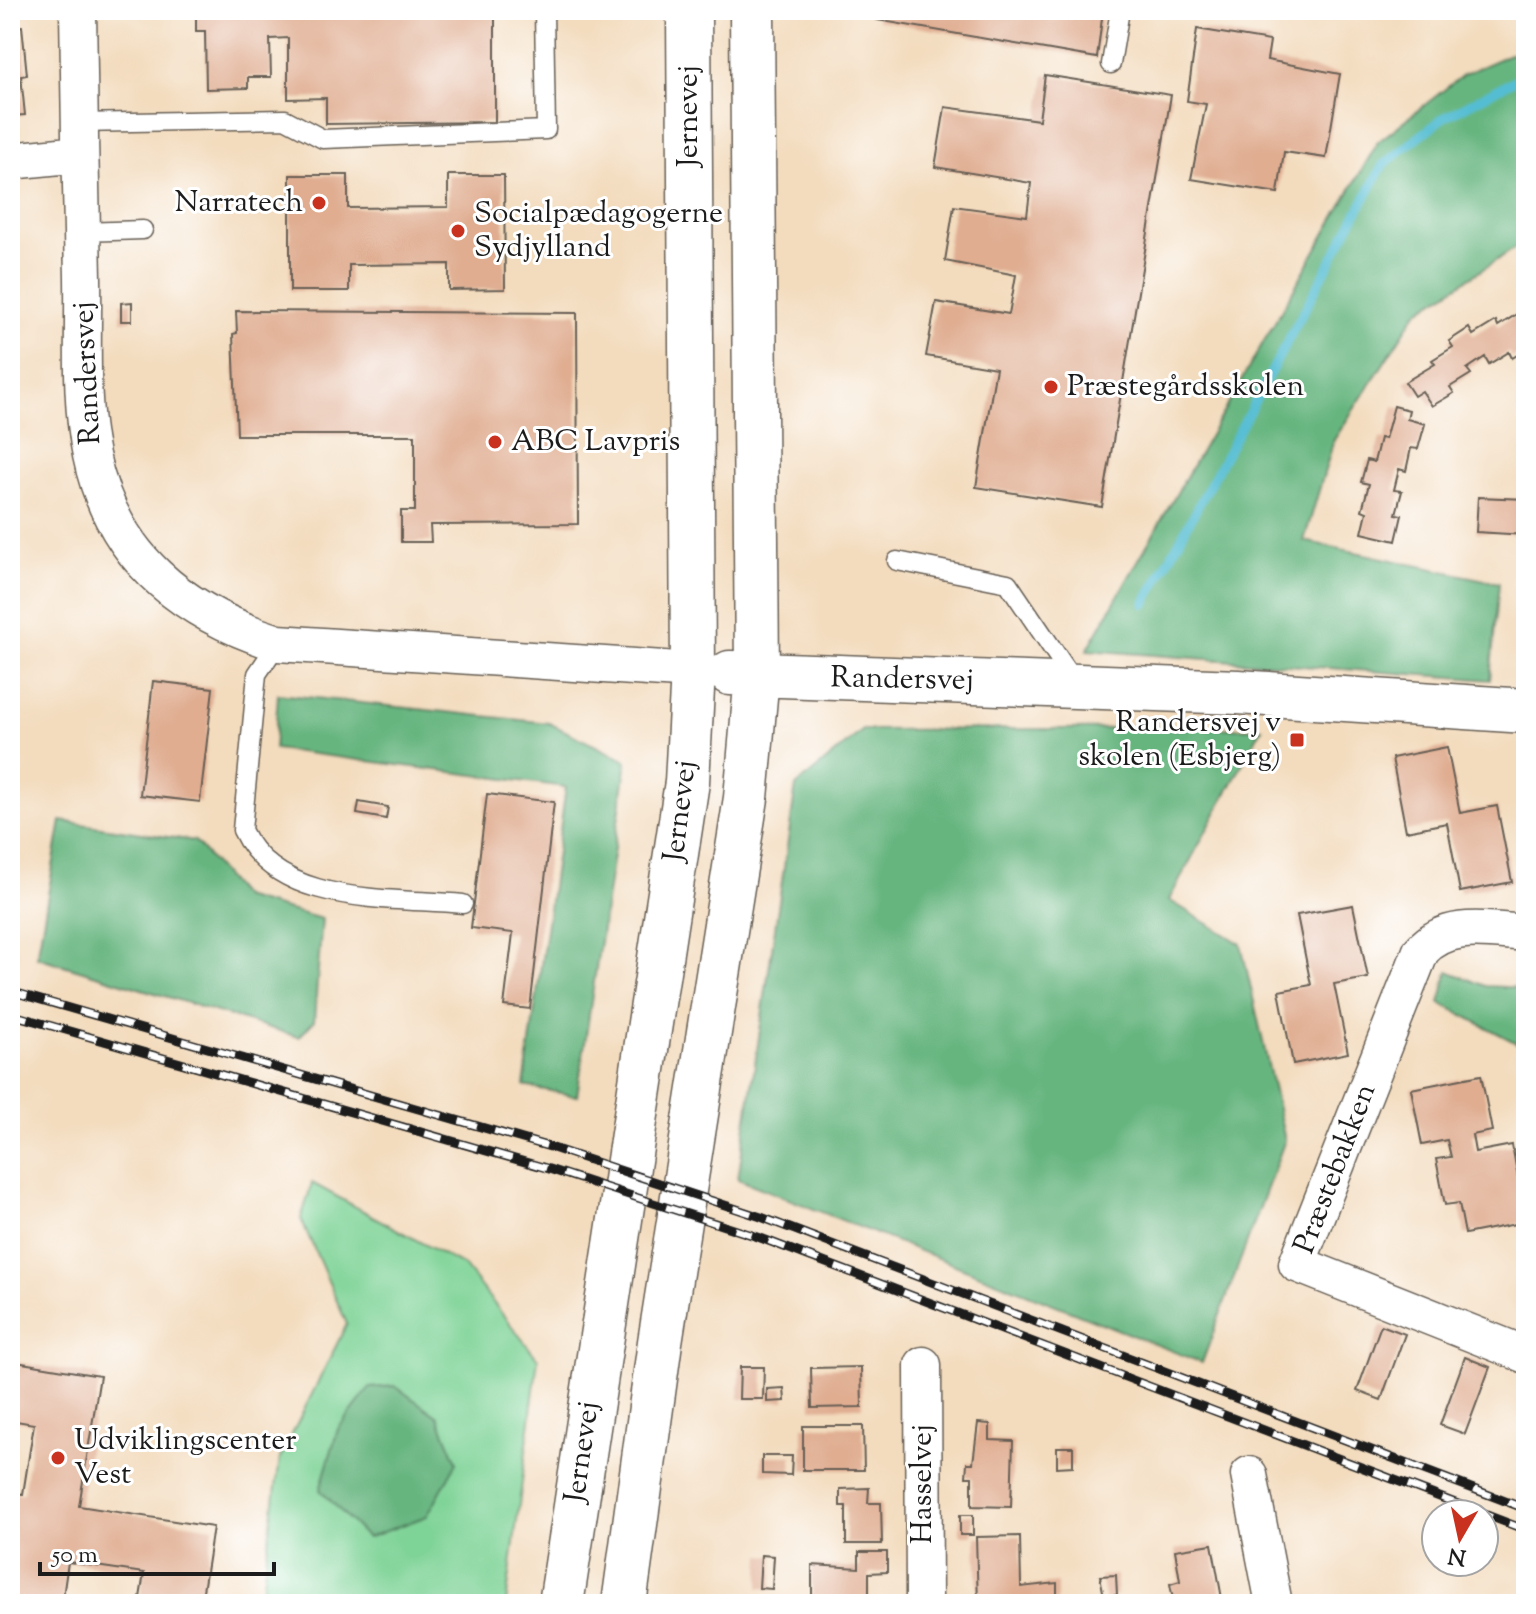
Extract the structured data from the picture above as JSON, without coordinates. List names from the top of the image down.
{
  "streets": {
    "main road": ["Jernevej", "Randersvej"],
    "street": ["Præstebakken", "Hasselvej"]
  },
  "crossings": [
    ["Jernevej", "Randersvej"]
  ],
  "places": {
    "other": [
      "Narratech",
      "Socialpædagogerne Sydjylland",
      "Præstegårdsskolen",
      "ABC Lavpris",
      "Udviklingscenter Vest"
    ],
    "transit": ["Randersvej v skolen (Esbjerg)"]
  },
  "scale_bar": "50 m",
  "north": "bottom"
}
